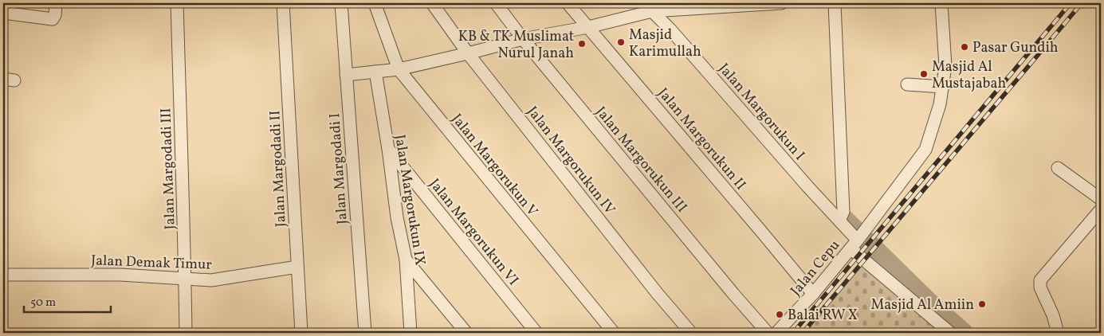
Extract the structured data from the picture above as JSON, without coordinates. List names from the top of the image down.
{
  "streets": {
    "street": [
      "Jalan Margorukun I",
      "Jalan Margorukun II",
      "Jalan Margorukun III",
      "Jalan Margorukun IV",
      "Jalan Margorukun V",
      "Jalan Margodadi III",
      "Jalan Margodadi II",
      "Jalan Margodadi I",
      "Jalan Margorukun IX",
      "Jalan Margorukun VI",
      "Jalan Demak Timur",
      "Jalan Cepu"
    ]
  },
  "crossings": [
    ["Jalan Margorukun I", "Jalan Cepu"],
    ["Jalan Margorukun II", "Jalan Cepu"],
    ["Jalan Margodadi III", "Jalan Demak Timur"],
    ["Jalan Margodadi II", "Jalan Demak Timur"],
    ["Jalan Margorukun IX", "Jalan Margorukun VI"]
  ],
  "places": [
    "Masjid Karimullah",
    "KB & TK Muslimat Nurul Janah",
    "Pasar Gundih",
    "Masjid Al Mustajabah",
    "Masjid Al Amiin",
    "Balai RW X"
  ],
  "scale_bar": "50 m"
}
